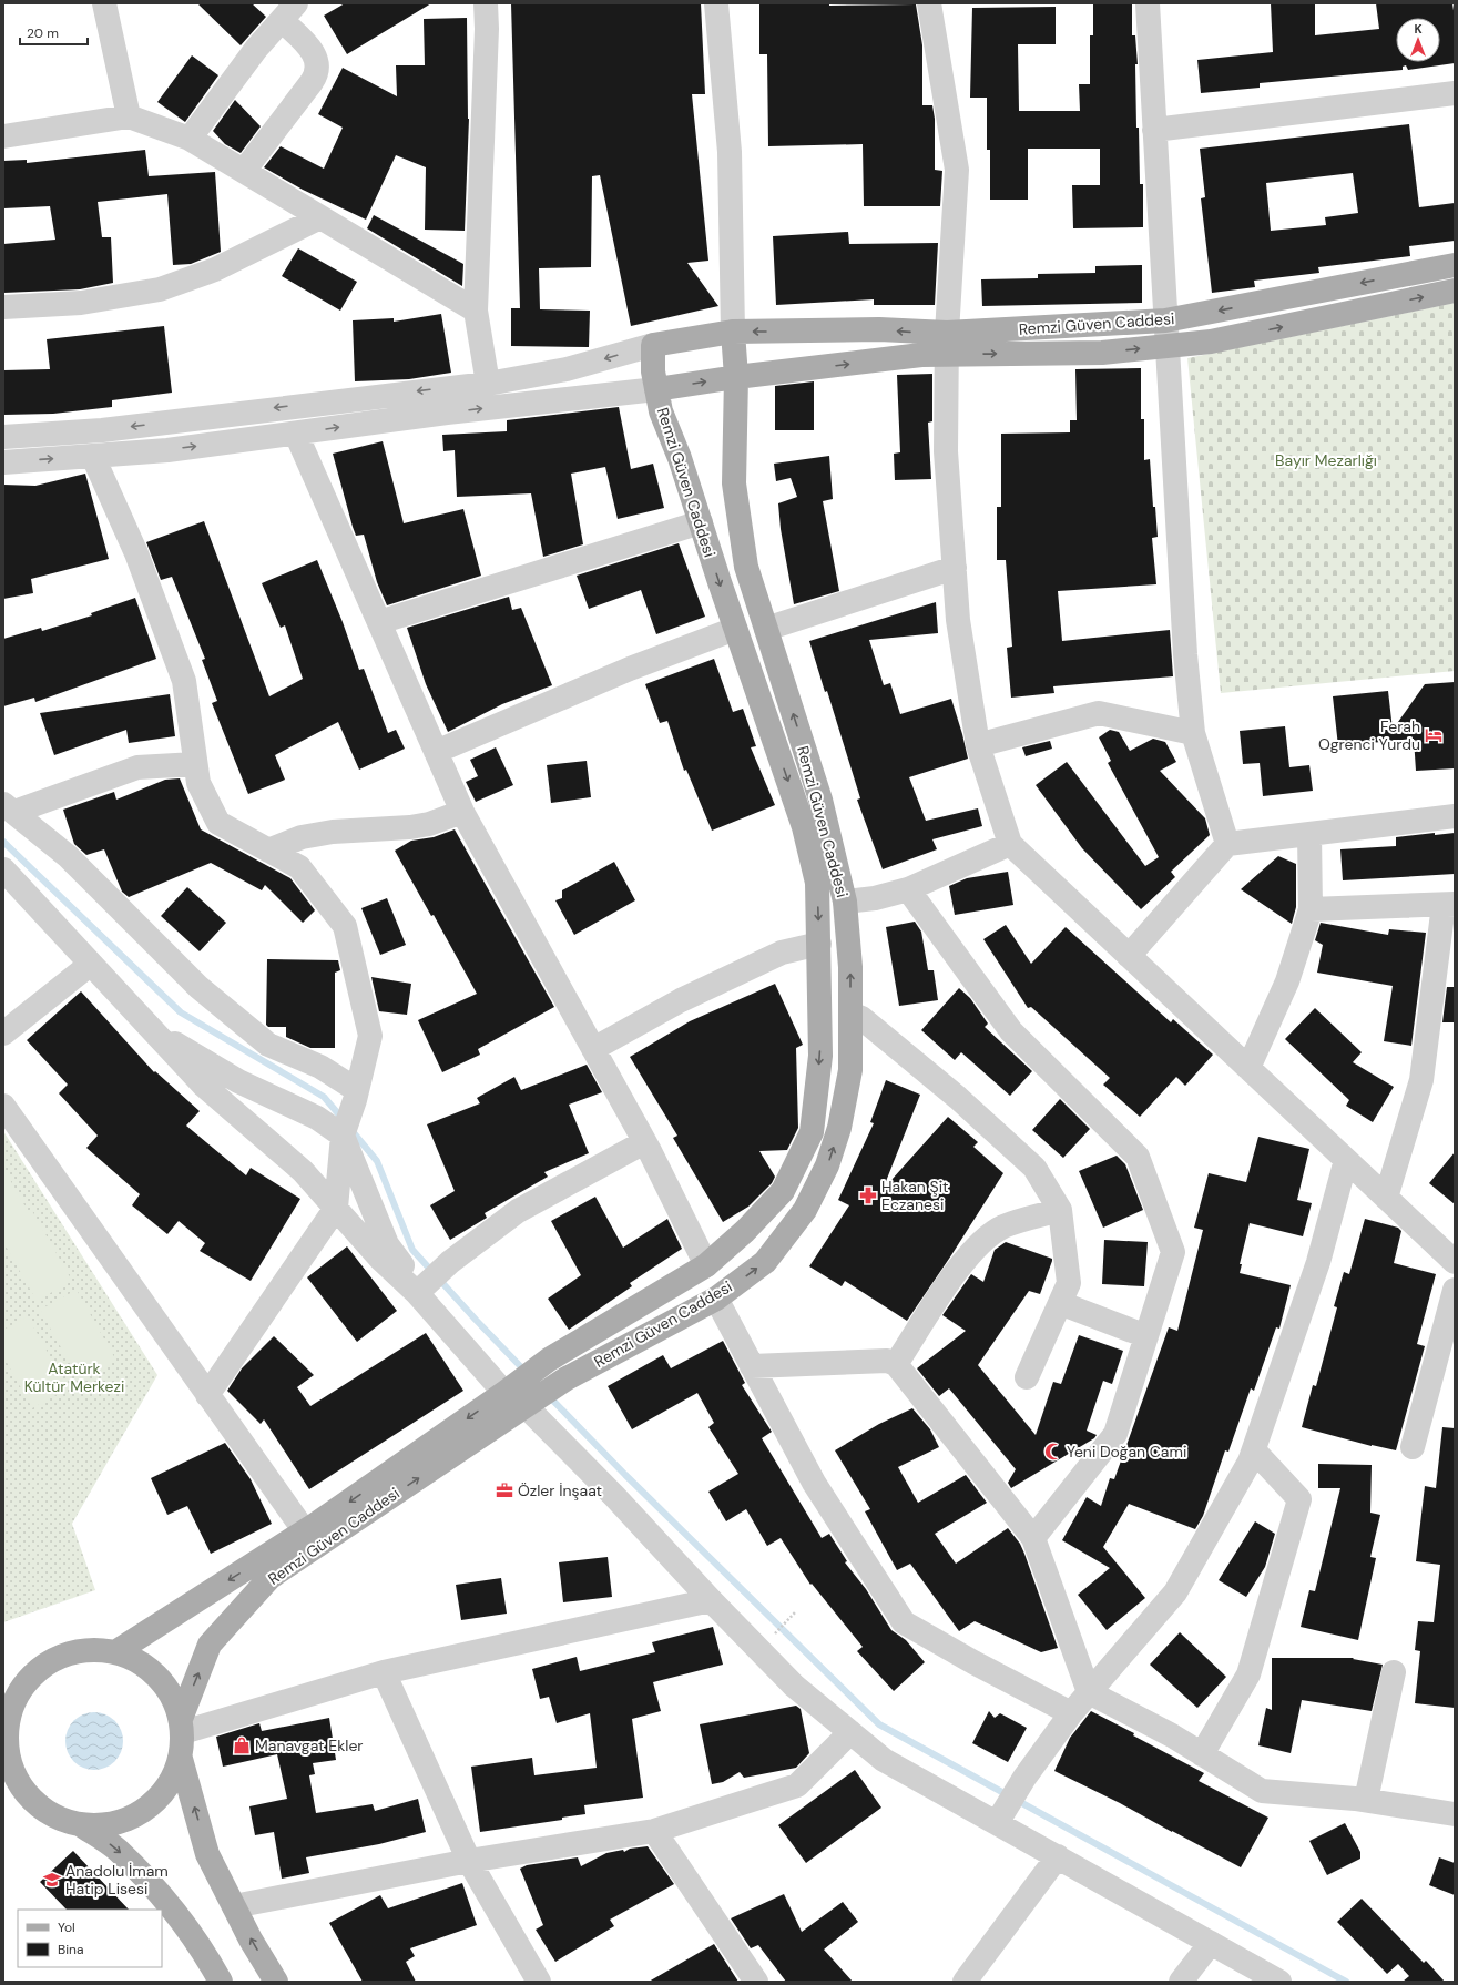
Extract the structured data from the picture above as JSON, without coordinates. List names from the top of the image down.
{
  "streets": {
    "main road": ["Remzi Güven Caddesi"]
  },
  "parks": ["Bayır Mezarlığı", "Atatürk Kültür Merkezi"],
  "places": {
    "hotel": ["Ferah Ogrenci Yurdu"],
    "pharmacy": ["Hakan Şit Eczanesi"],
    "mosque": ["Yeni Doğan Cami"],
    "office": ["Özler İnşaat"],
    "shop": ["Manavgat Ekler"],
    "school or university": ["Anadolu İmam Hatip Lisesi"]
  },
  "legend": ["Yol", "Bina"],
  "scale_bar": "20 m",
  "north": "top"
}
